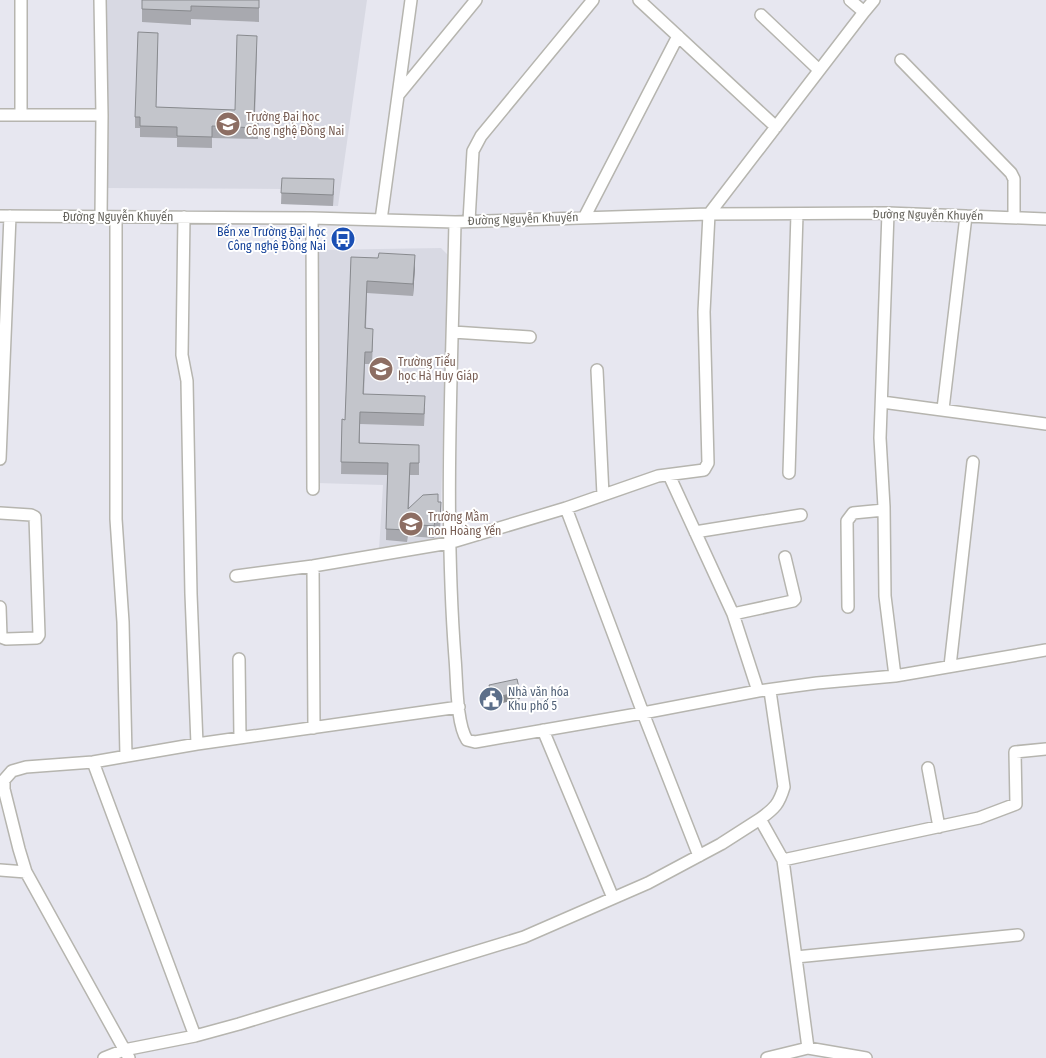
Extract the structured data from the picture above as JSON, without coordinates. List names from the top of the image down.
{
  "streets": {
    "street": ["Đường Nguyễn Khuyến"]
  },
  "places": {
    "school or university": ["Trường Đại học Công nghệ Đồng Nai", "Trường Tiểu học Hà Huy Giáp", "Trường Mầm non Hoàng Yến"],
    "bus stop": ["Bến xe Trường Đại học Công nghệ Đồng Nai"],
    "public building": ["Nhà văn hóa Khu phố 5"]
  }
}
